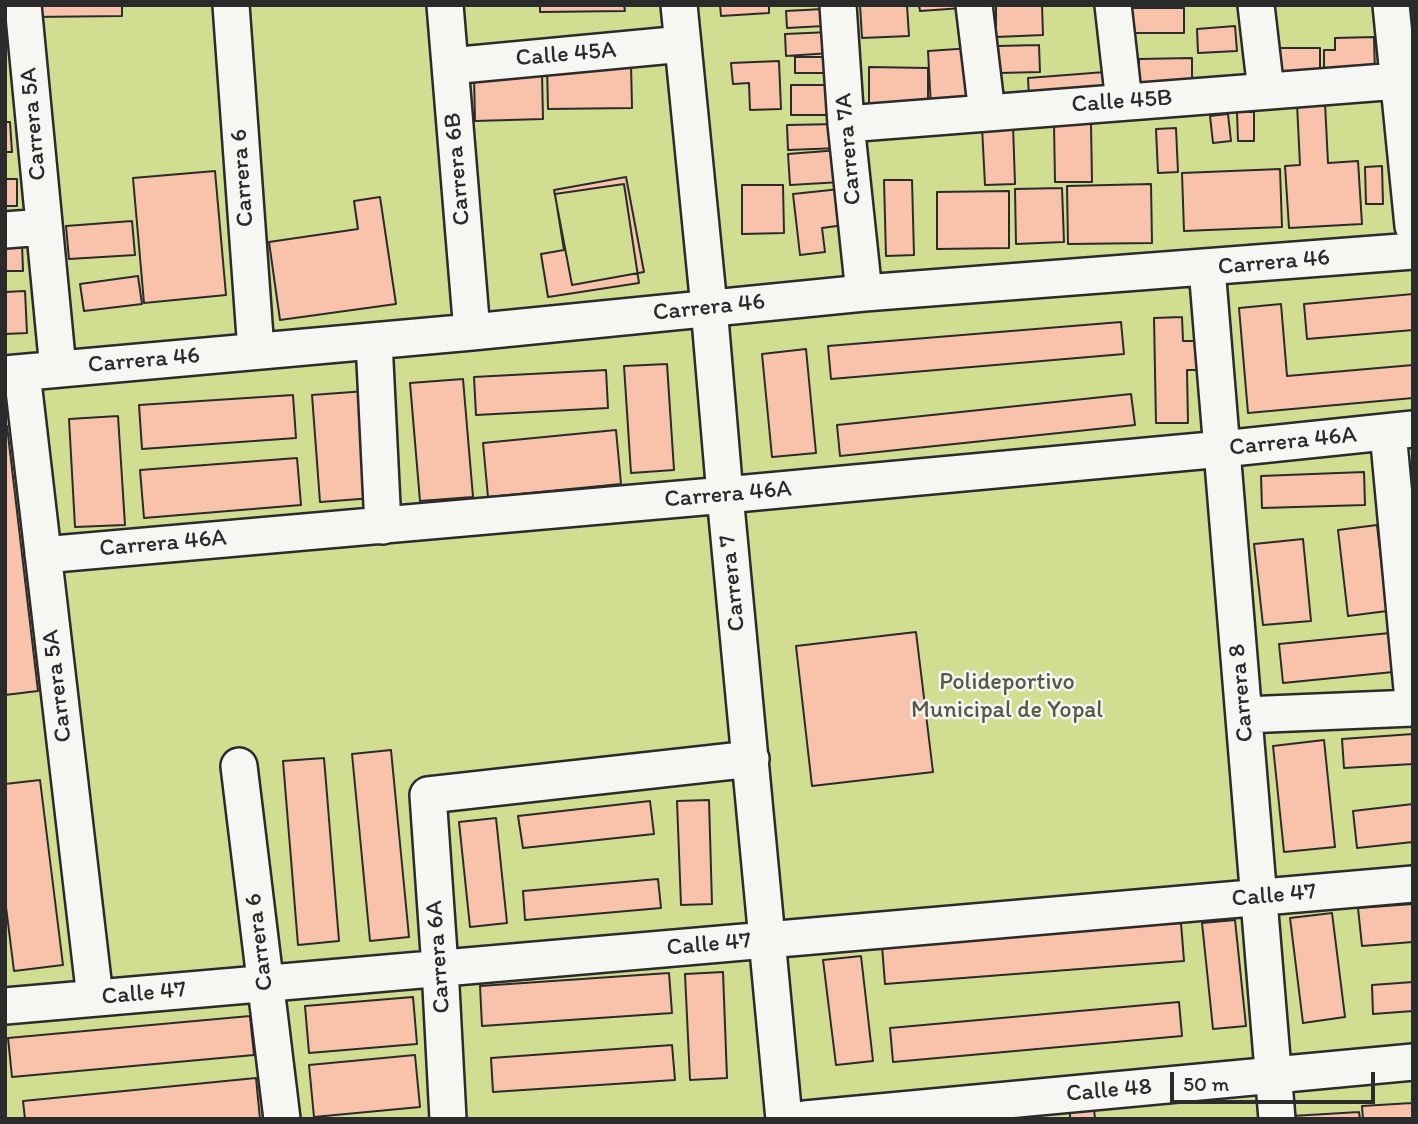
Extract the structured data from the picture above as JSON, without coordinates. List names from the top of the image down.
{
  "streets": {
    "street": [
      "Calle 45A",
      "Calle 45B",
      "Carrera 5A",
      "Carrera 7A",
      "Carrera 6B",
      "Carrera 6",
      "Carrera 46",
      "Carrera 46A",
      "Carrera 7",
      "Carrera 8",
      "Calle 47",
      "Carrera 6A",
      "Calle 48"
    ]
  },
  "crossings": [
    ["Calle 45A", "Carrera 6B"],
    ["Calle 45A", "Carrera 7"],
    ["Calle 45B", "Carrera 7A"],
    ["Carrera 5A", "Carrera 46"],
    ["Carrera 5A", "Carrera 46A"],
    ["Carrera 5A", "Calle 47"],
    ["Carrera 7A", "Carrera 46"],
    ["Carrera 6B", "Carrera 46"],
    ["Carrera 6", "Carrera 46"],
    ["Carrera 6", "Calle 47"],
    ["Carrera 46", "Carrera 7"],
    ["Carrera 46", "Carrera 8"],
    ["Carrera 46A", "Carrera 7"],
    ["Carrera 46A", "Carrera 8"],
    ["Carrera 7", "Calle 47"],
    ["Carrera 7", "Carrera 6A"],
    ["Carrera 8", "Calle 47"],
    ["Carrera 8", "Calle 48"],
    ["Calle 47", "Carrera 6A"]
  ],
  "parks": ["Polideportivo Municipal de Yopal"],
  "scale_bar": "50 m"
}
